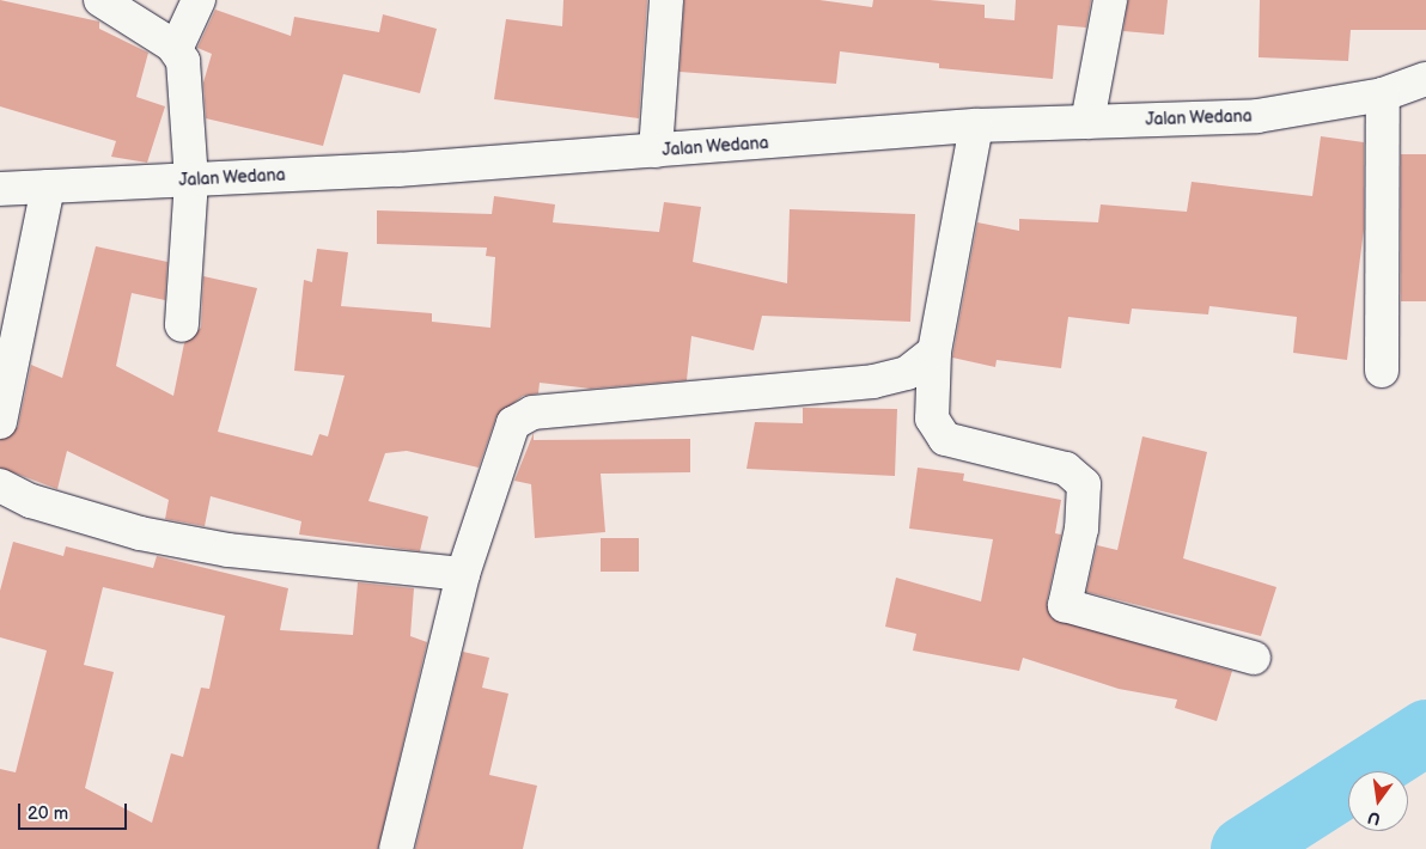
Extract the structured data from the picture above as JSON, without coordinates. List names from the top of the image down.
{
  "streets": {
    "street": ["Jalan Wedana"]
  },
  "scale_bar": "20 m",
  "north": "bottom"
}
